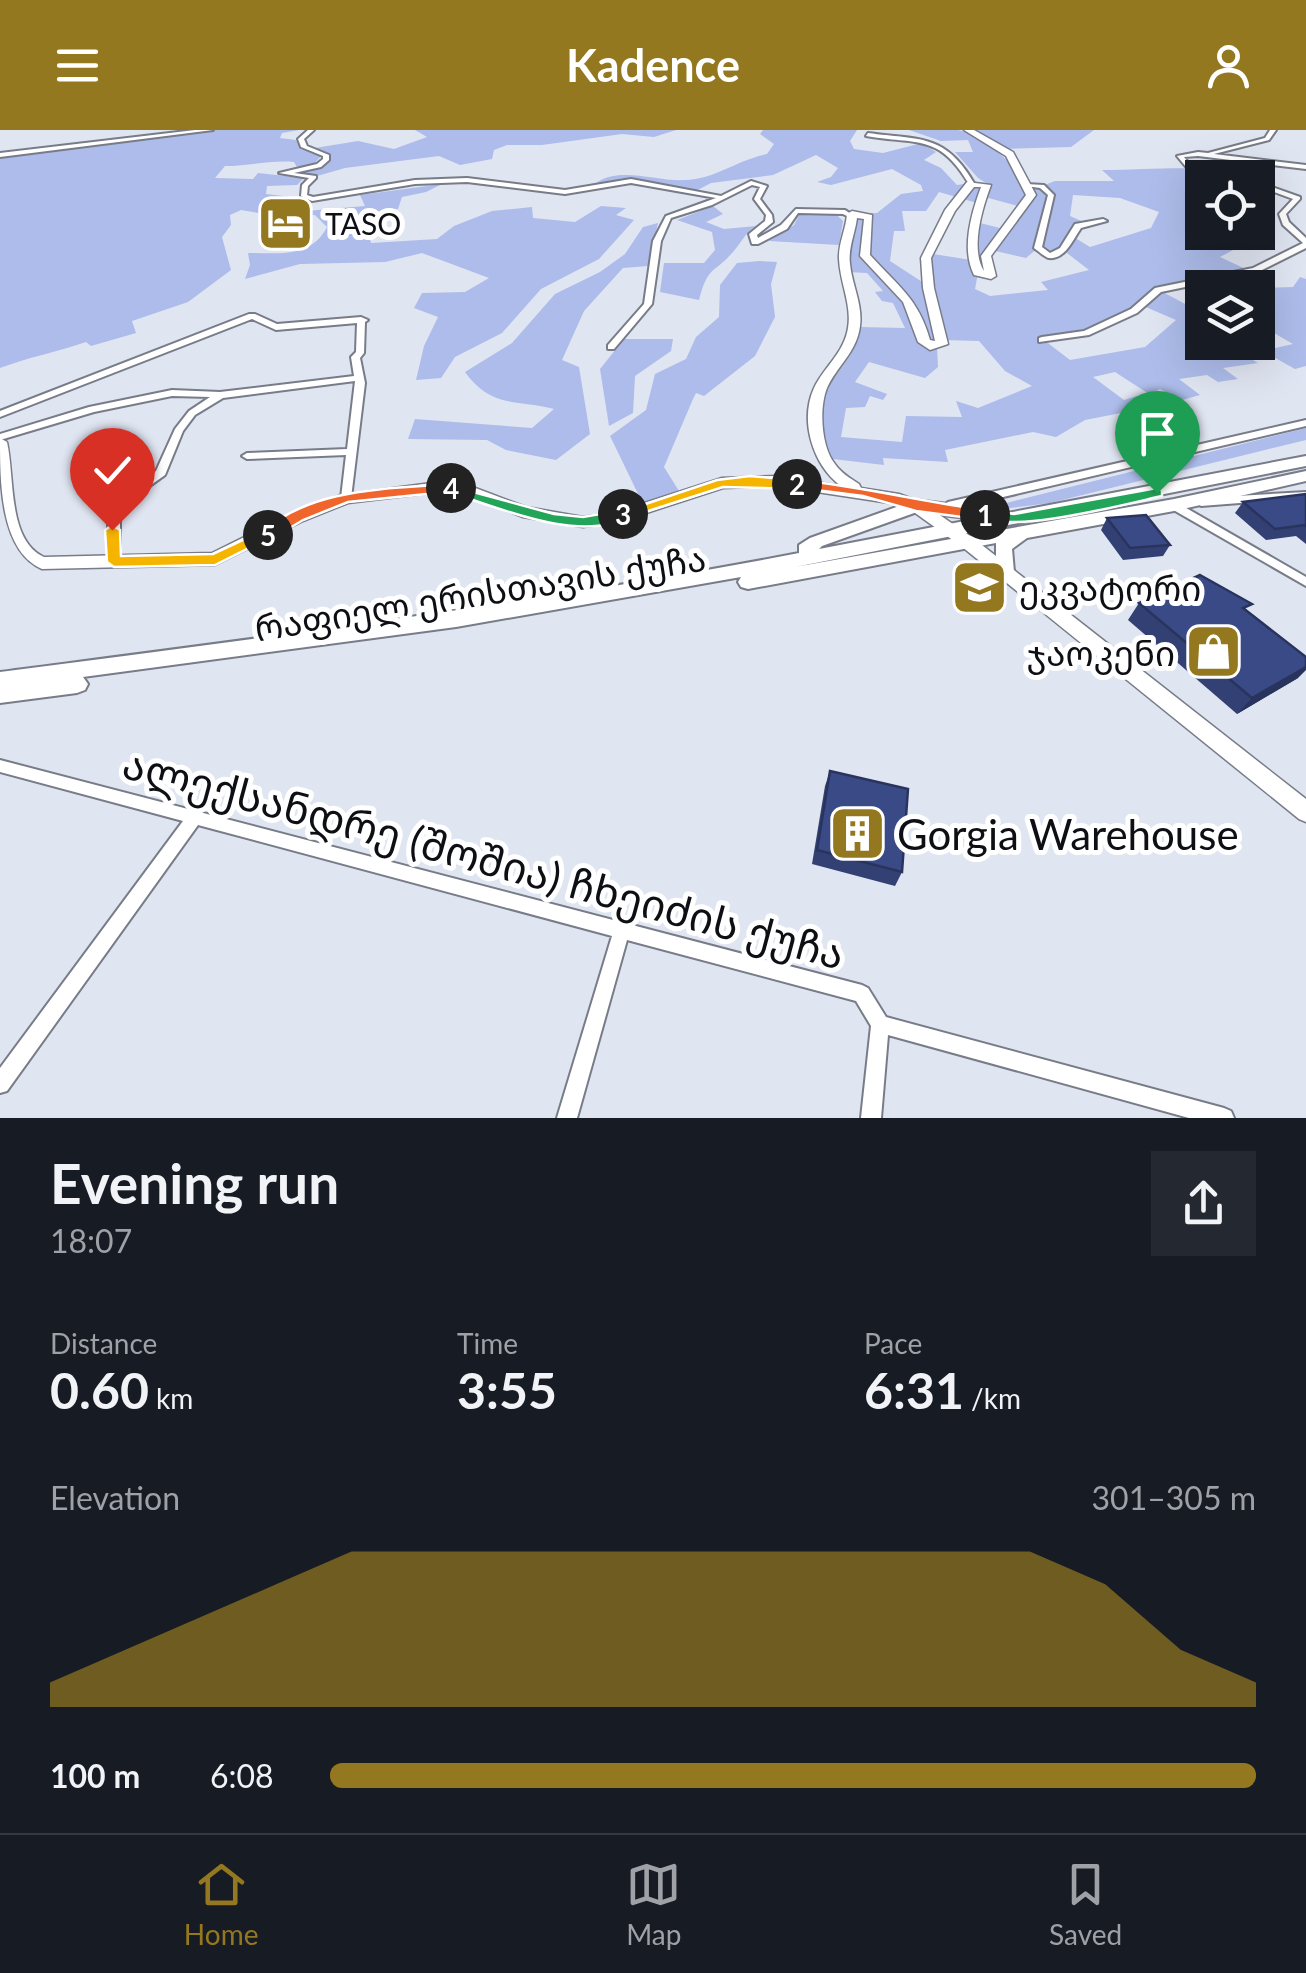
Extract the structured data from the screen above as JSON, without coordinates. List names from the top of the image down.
{
  "streets": {
    "main road": ["რაფიელ ერისთავის ქუჩა"],
    "street": ["ალექსანდრე (შოშია) ჩხეიძის ქუჩა"]
  },
  "places": {
    "hotel": ["TASO"],
    "school or university": ["ეკვატორი"],
    "shop": ["ჯაოკენი"],
    "building": ["Gorgia Warehouse"]
  },
  "page": {
    "header": "Kadence",
    "pins": [
      "2",
      "4",
      "3",
      "1",
      "5"
    ],
    "heading": ["Evening run", "18:07"],
    "stats": [
      ["Distance", "0.60 km"],
      ["Time", "3:55"],
      ["Pace", "6:31 /km"]
    ],
    "chart": ["Elevation", "301–305 m"],
    "list": [
      {
        "name": "100 m",
        "note": "6:08"
      }
    ],
    "tabs": ["Home", "Map", "Saved"]
  }
}
